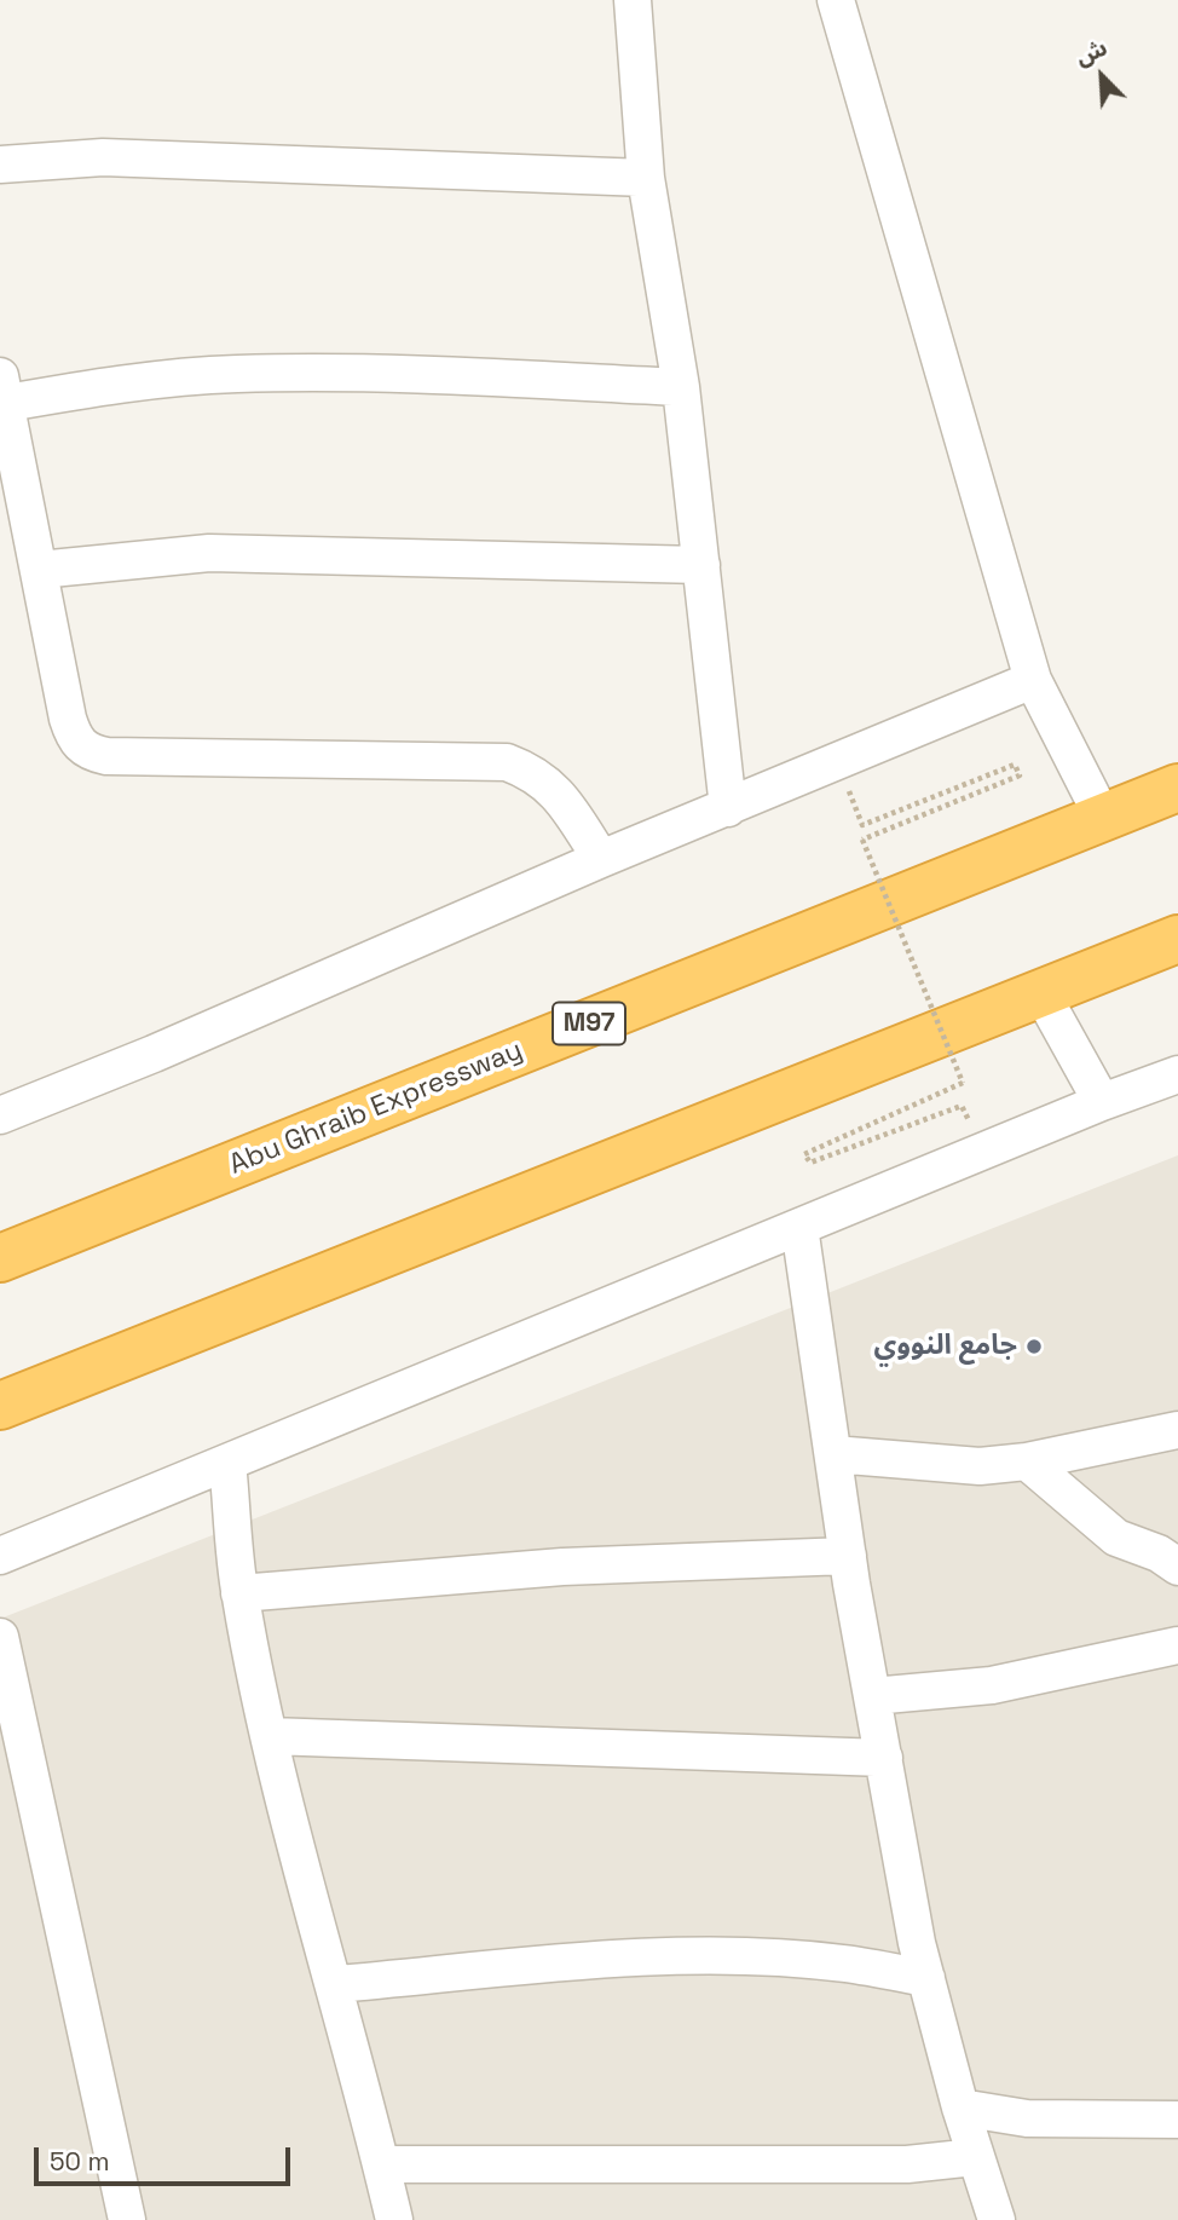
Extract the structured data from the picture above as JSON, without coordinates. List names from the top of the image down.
{
  "streets": {
    "highway": ["M97", "Abu Ghraib Expressway"]
  },
  "places": ["جامع النووي"],
  "scale_bar": "50 m",
  "north": "top left"
}
